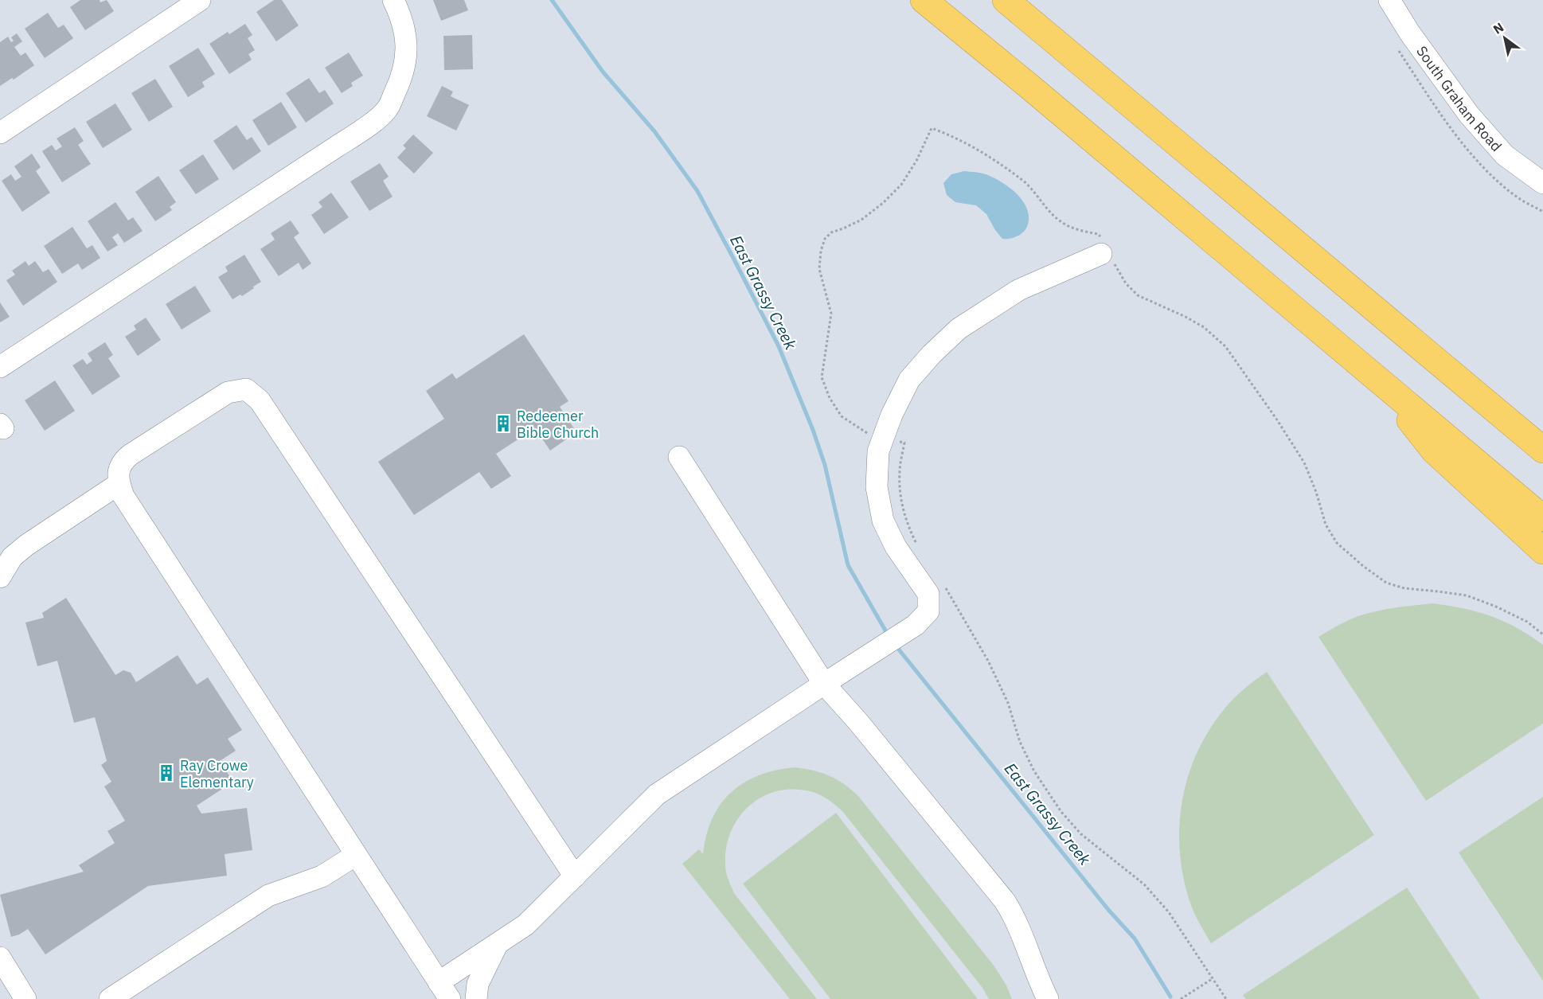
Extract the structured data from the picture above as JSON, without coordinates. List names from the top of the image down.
{
  "streets": {
    "street": ["South Graham Road"]
  },
  "water": ["East Grassy Creek"],
  "places": {
    "building": ["Redeemer Bible Church", "Ray Crowe Elementary"]
  },
  "north": "top left"
}
